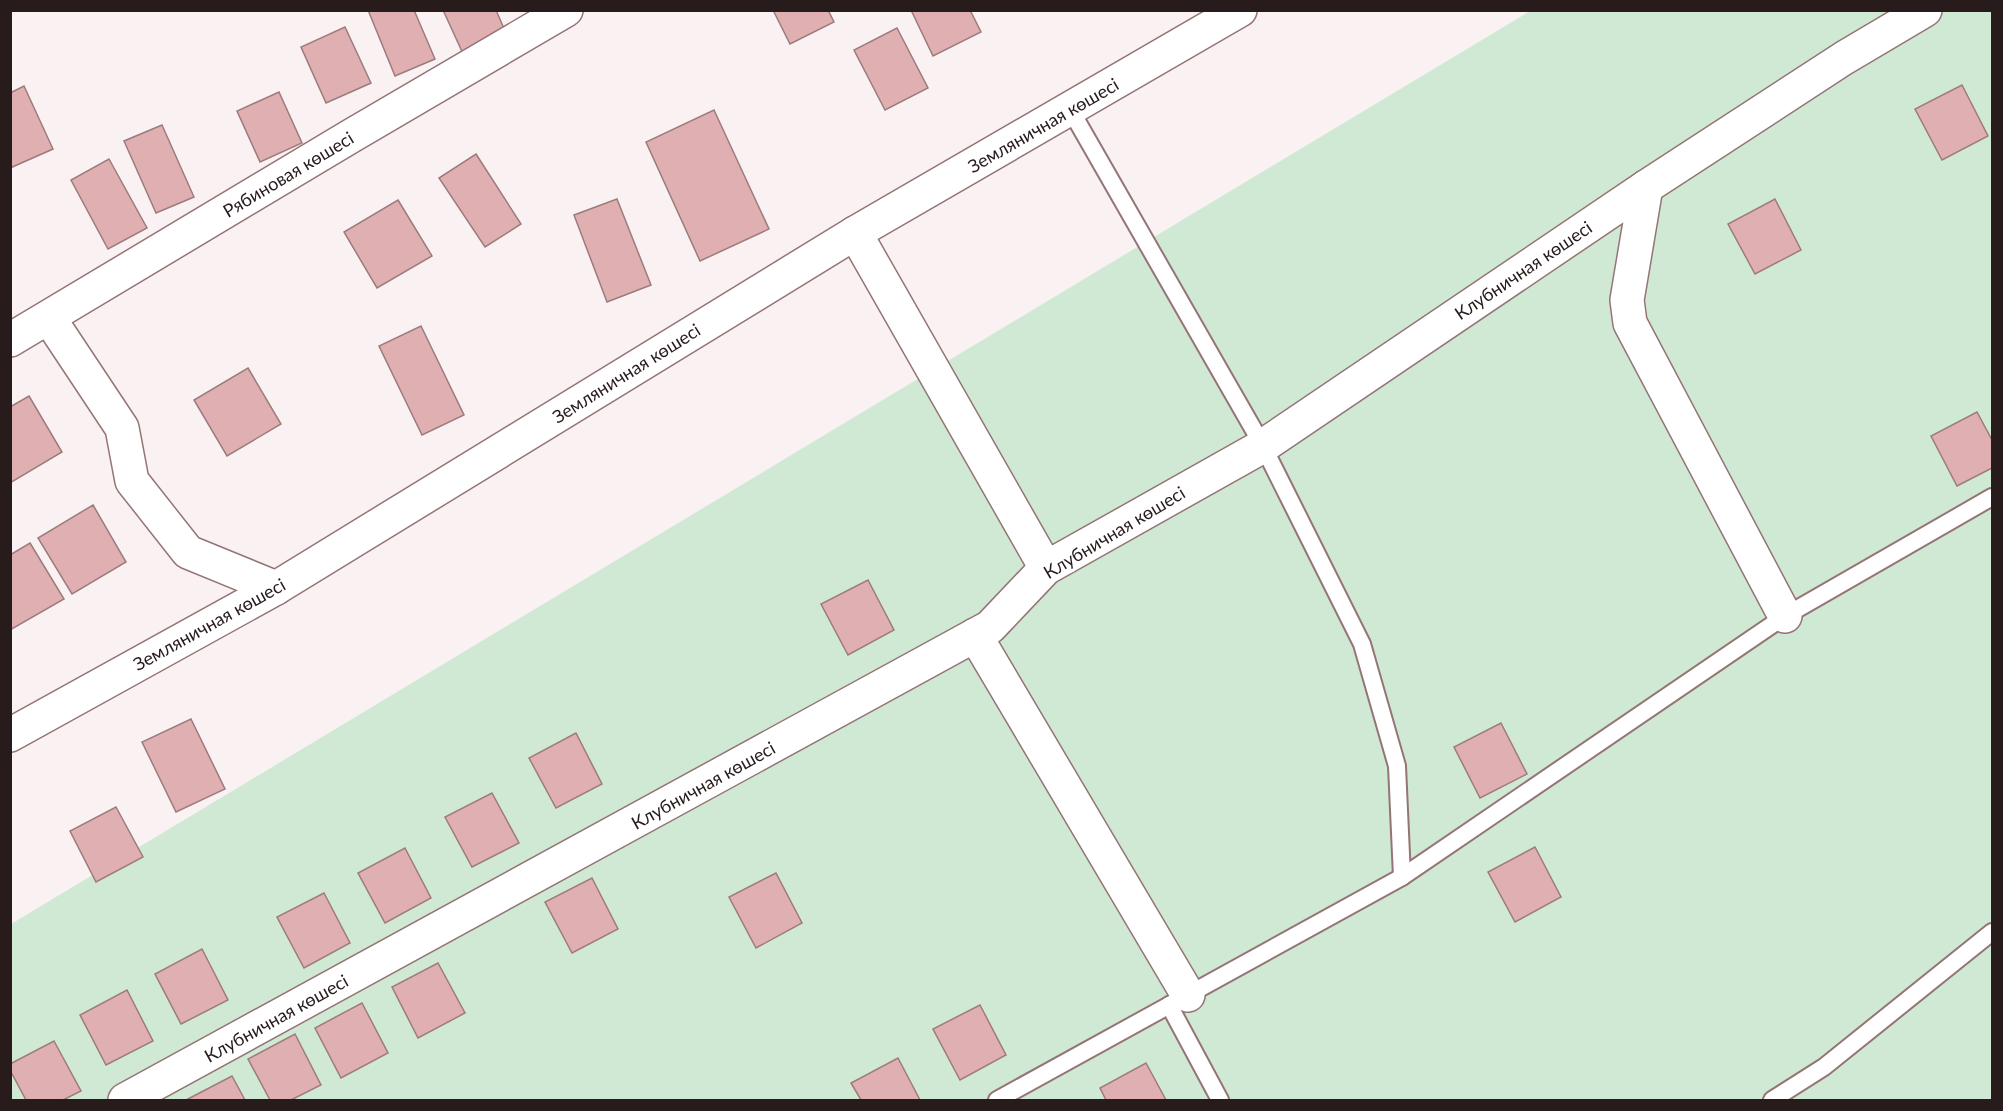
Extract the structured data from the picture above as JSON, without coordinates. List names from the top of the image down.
{
  "streets": {
    "street": ["Земляничная көшесі", "Рябиновая көшесі", "Клубничная көшесі"]
  }
}
